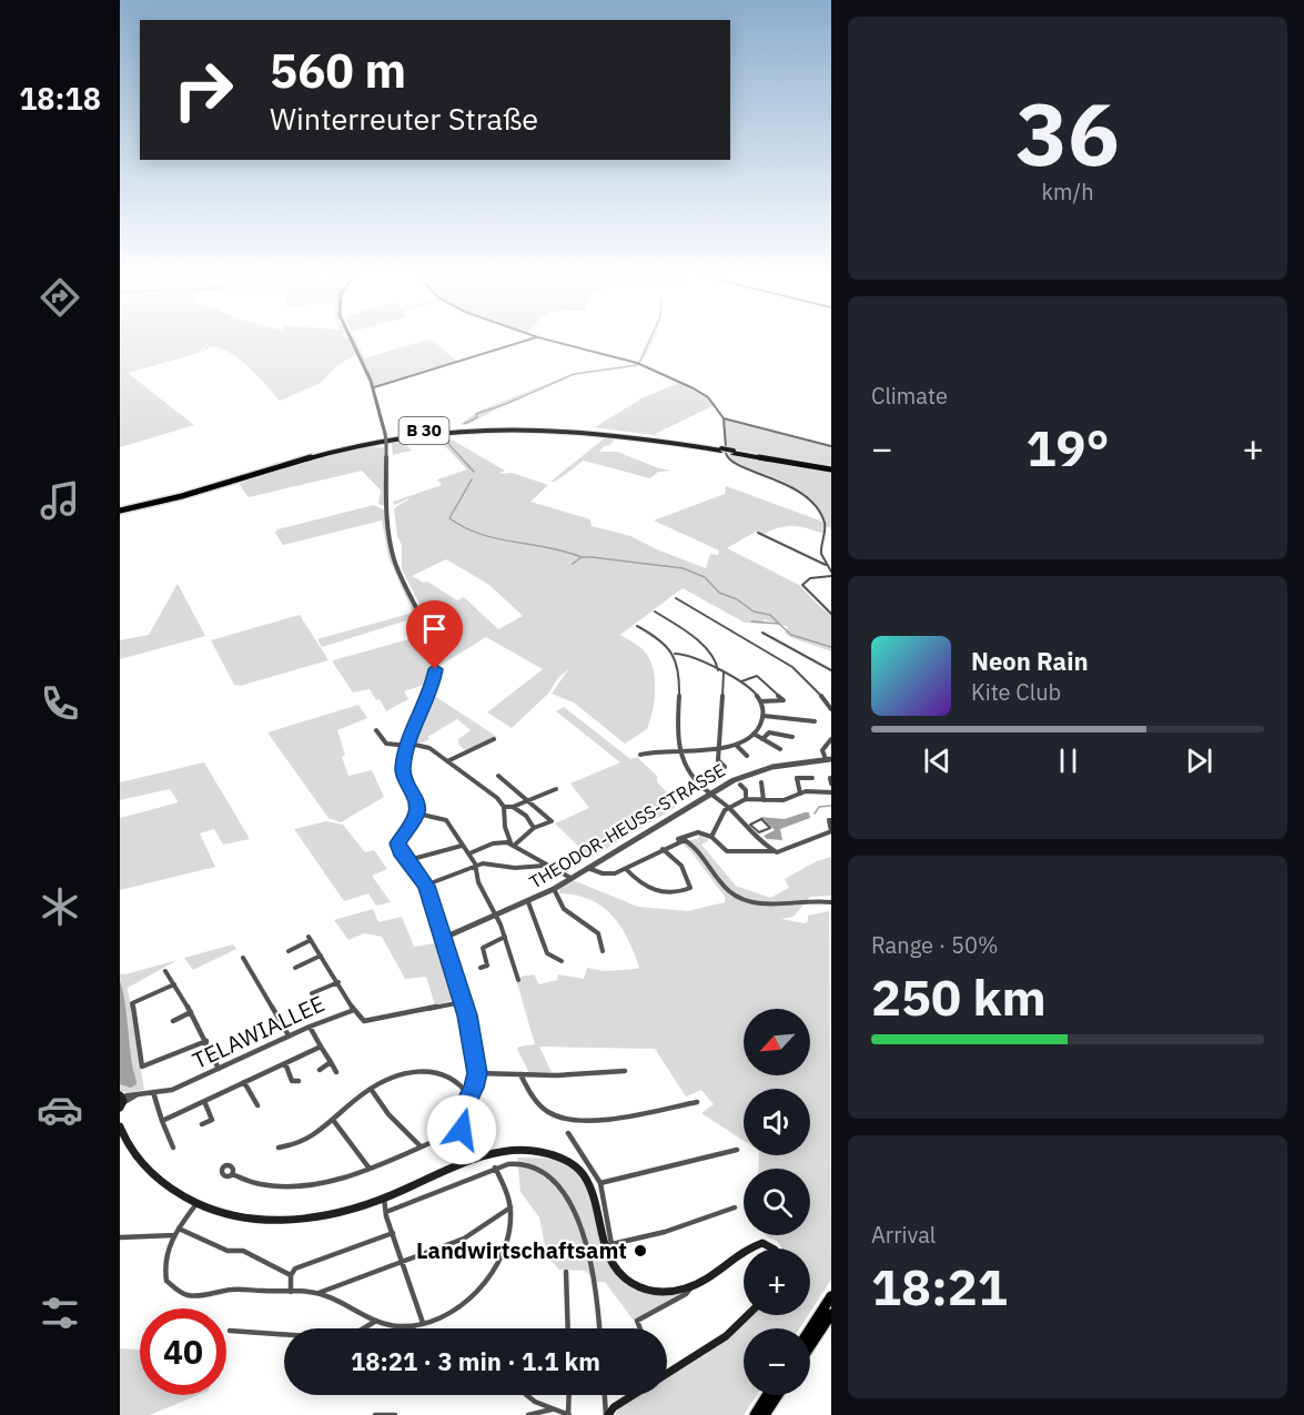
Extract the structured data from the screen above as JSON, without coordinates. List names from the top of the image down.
{
  "streets": {
    "main road": ["B 30"],
    "street": ["THEODOR-HEUSS-STRASSE", "TELAWIALLEE"]
  },
  "places": ["Landwirtschaftsamt"],
  "north": "bottom left",
  "page": {
    "tabs": "18:18",
    "tile": [
      ["36", "km/h"],
      "Climate",
      ["Range · 50%", "250 km"],
      ["Arrival", "18:21"]
    ],
    "turn": ["560 m", "Winterreuter Straße"],
    "heat": ["−", "19°", "+"],
    "song": ["Neon Rain", "Kite Club"],
    "map_buttons": ["+", "−"],
    "limit": "40",
    "trip": "18:21 · 3 min · 1.1 km"
  }
}
